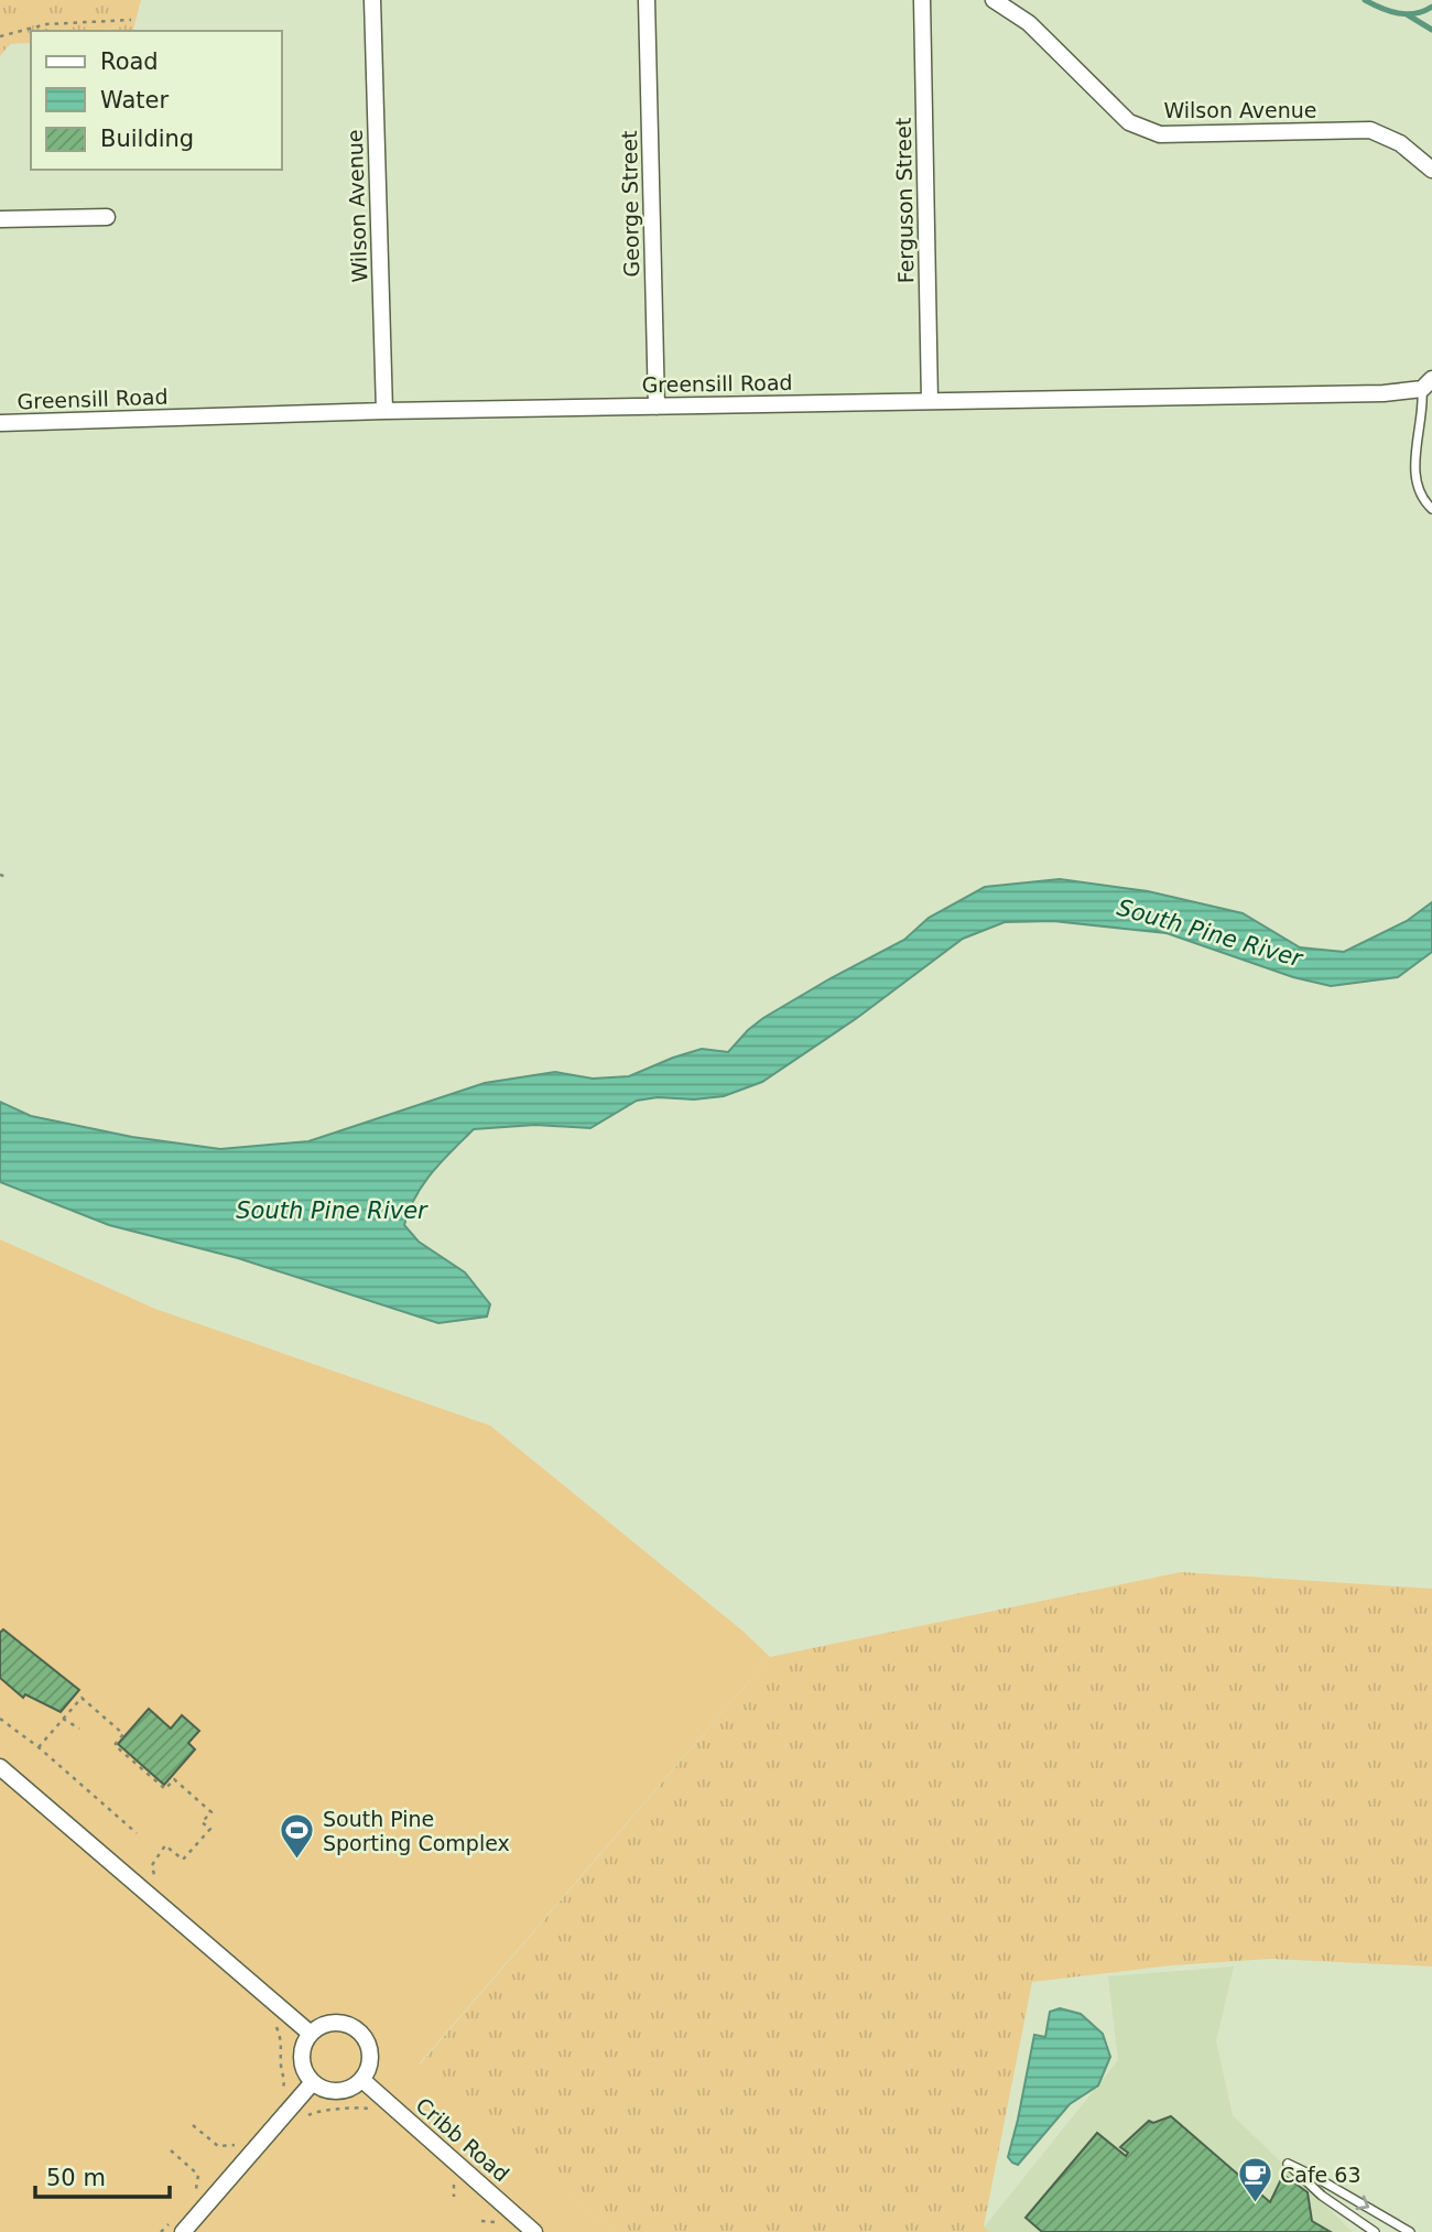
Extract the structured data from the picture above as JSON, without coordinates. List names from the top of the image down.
{
  "streets": {
    "street": [
      "Wilson Avenue",
      "Ferguson Street",
      "George Street",
      "Greensill Road",
      "Cribb Road"
    ]
  },
  "crossings": [
    ["Wilson Avenue", "Greensill Road"],
    ["Ferguson Street", "Greensill Road"],
    ["George Street", "Greensill Road"]
  ],
  "water": ["South Pine River"],
  "places": {
    "sports": ["South Pine Sporting Complex"],
    "cafe": ["Cafe 63"]
  },
  "legend": ["Road", "Water", "Building"],
  "scale_bar": "50 m"
}
